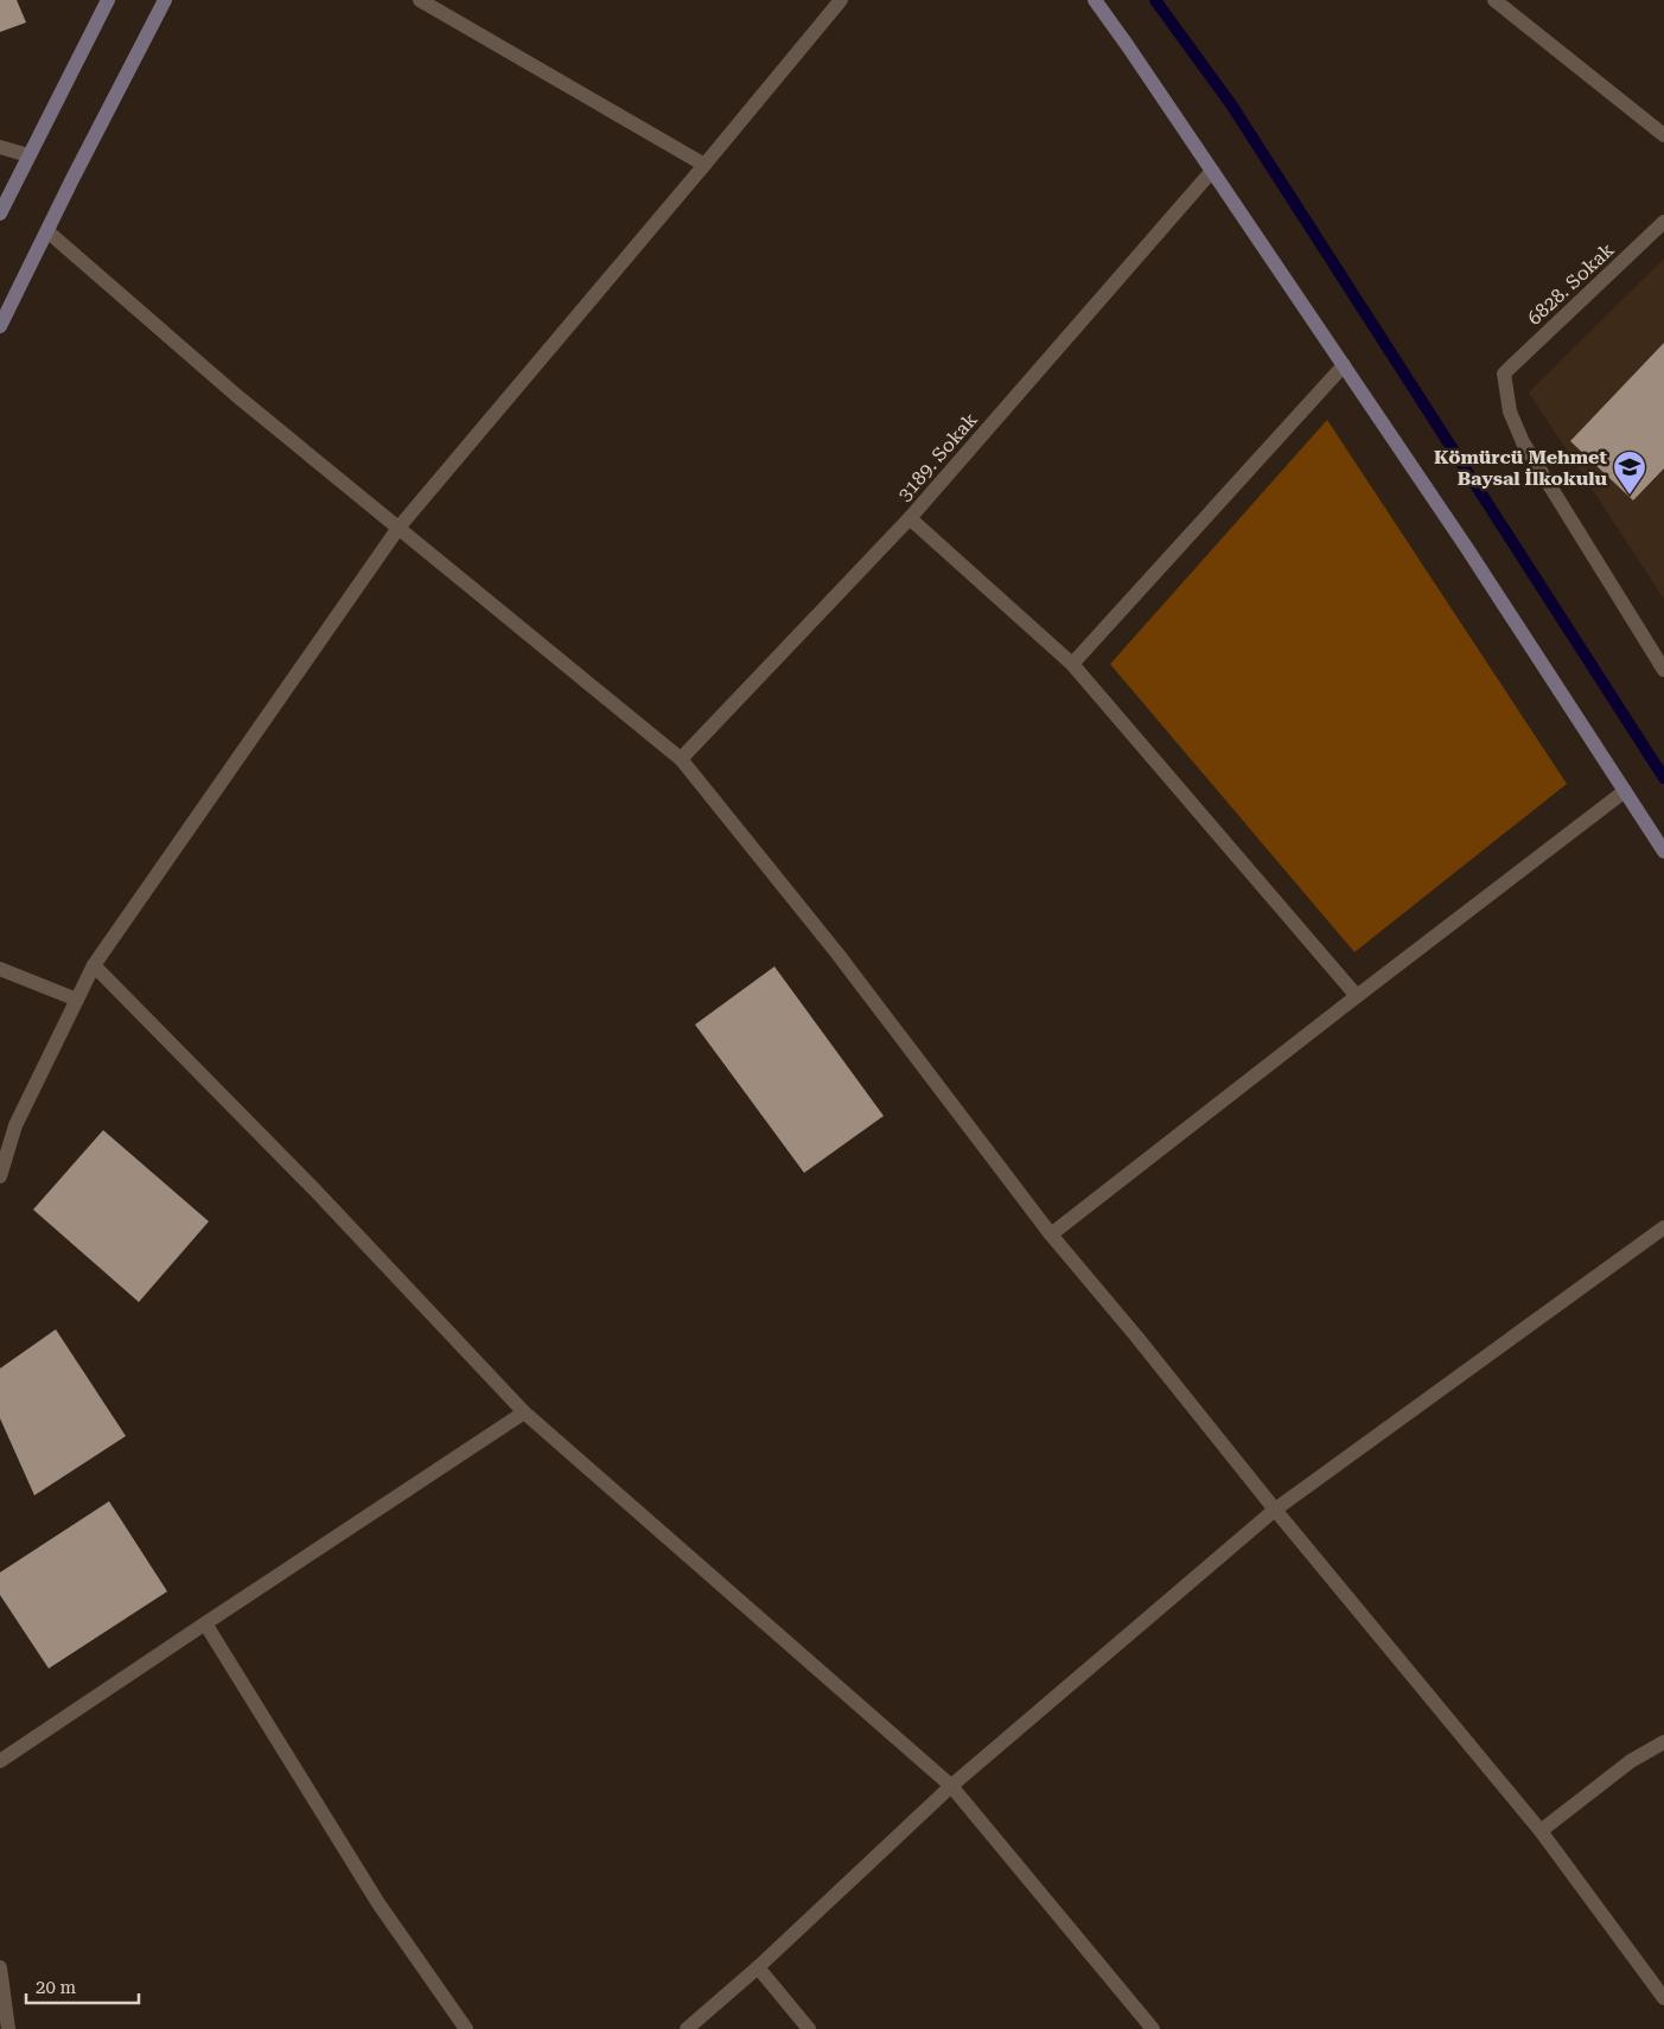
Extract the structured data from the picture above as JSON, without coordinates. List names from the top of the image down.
{
  "streets": {
    "street": ["6828. Sokak", "3189. Sokak"]
  },
  "places": {
    "school or university": ["Kömürcü Mehmet Baysal İlkokulu"]
  },
  "scale_bar": "20 m"
}
